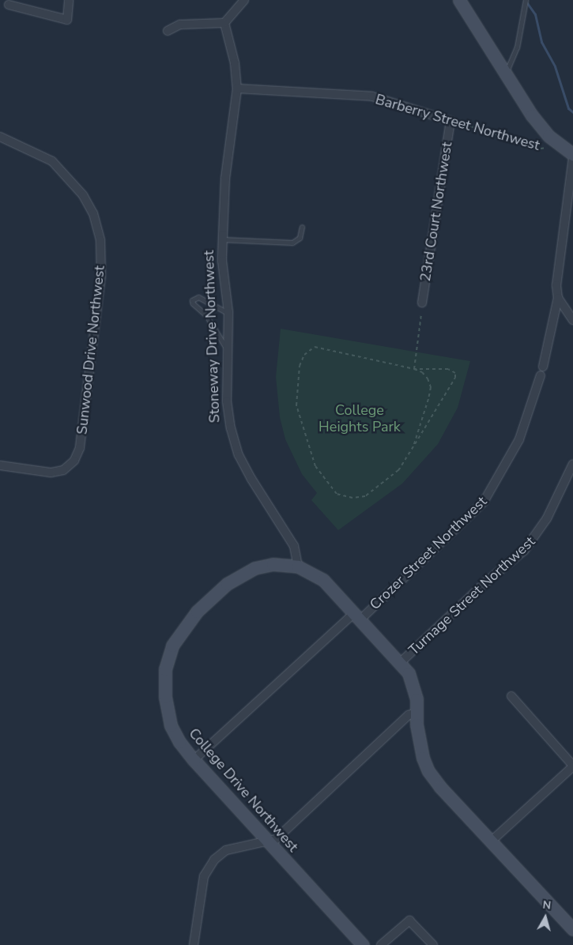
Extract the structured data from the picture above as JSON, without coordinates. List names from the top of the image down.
{
  "streets": {
    "street": [
      "Barberry Street Northwest",
      "23rd Court Northwest",
      "Stoneway Drive Northwest",
      "Sunwood Drive Northwest",
      "Crozer Street Northwest",
      "Turnage Street Northwest",
      "College Drive Northwest"
    ]
  },
  "crossings": [
    ["Barberry Street Northwest", "23rd Court Northwest"],
    ["Barberry Street Northwest", "Stoneway Drive Northwest"],
    ["Stoneway Drive Northwest", "College Drive Northwest"],
    ["Crozer Street Northwest", "College Drive Northwest"]
  ],
  "parks": ["College Heights Park"],
  "north": "top"
}
